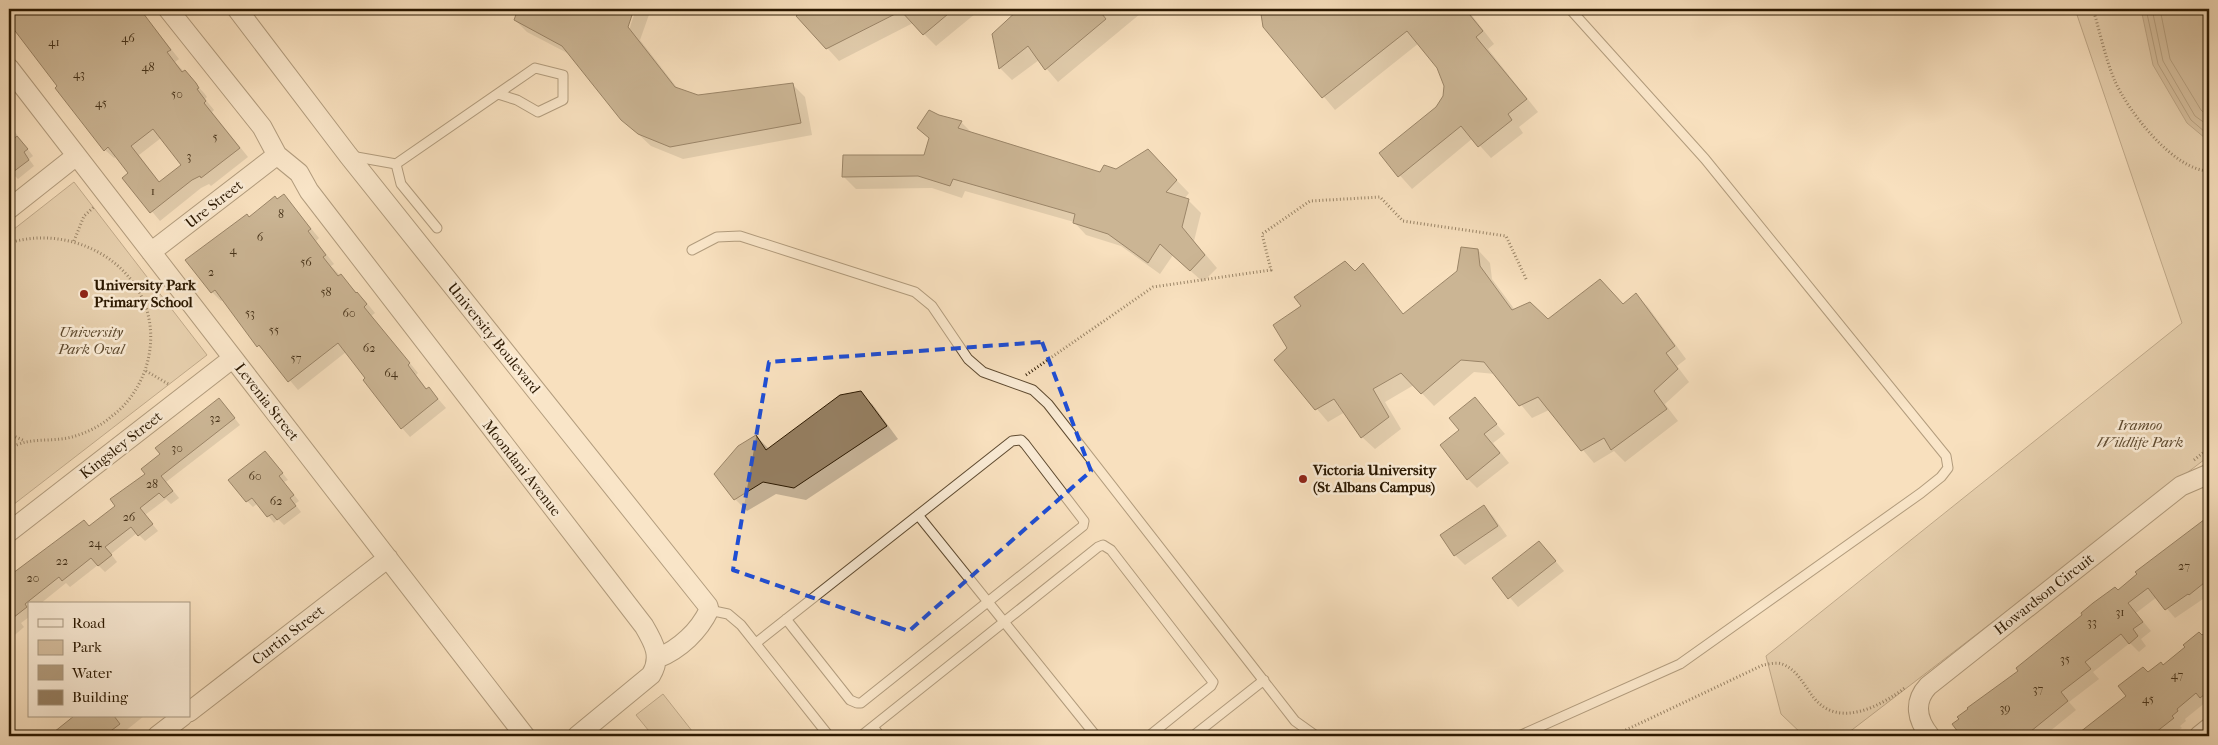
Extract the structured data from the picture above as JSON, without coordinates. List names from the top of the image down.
{
  "streets": {
    "street": [
      "Ure Street",
      "University Boulevard",
      "Levenia Street",
      "Kingsley Street",
      "Moondani Avenue",
      "Howardson Circuit",
      "Curtin Street"
    ]
  },
  "crossings": [
    ["Ure Street", "Levenia Street"],
    ["Ure Street", "Moondani Avenue"],
    ["Levenia Street", "Kingsley Street"],
    ["Levenia Street", "Curtin Street"]
  ],
  "parks": ["University Park Oval", "Iramoo Wildlife Park"],
  "places": ["University Park Primary School", "Victoria University (St Albans Campus)"],
  "house_numbers": [
    "46",
    "41",
    "48",
    "43",
    "50",
    "45",
    "5",
    "3",
    "1",
    "8",
    "6",
    "4",
    "56",
    "2",
    "58",
    "53",
    "60",
    "55",
    "62",
    "57",
    "64",
    "32",
    "30",
    "60",
    "28",
    "62",
    "26",
    "24",
    "22",
    "27",
    "20",
    "31",
    "33",
    "35",
    "47",
    "37",
    "45",
    "39"
  ],
  "legend": [
    "Road",
    "Park",
    "Water",
    "Building"
  ]
}
